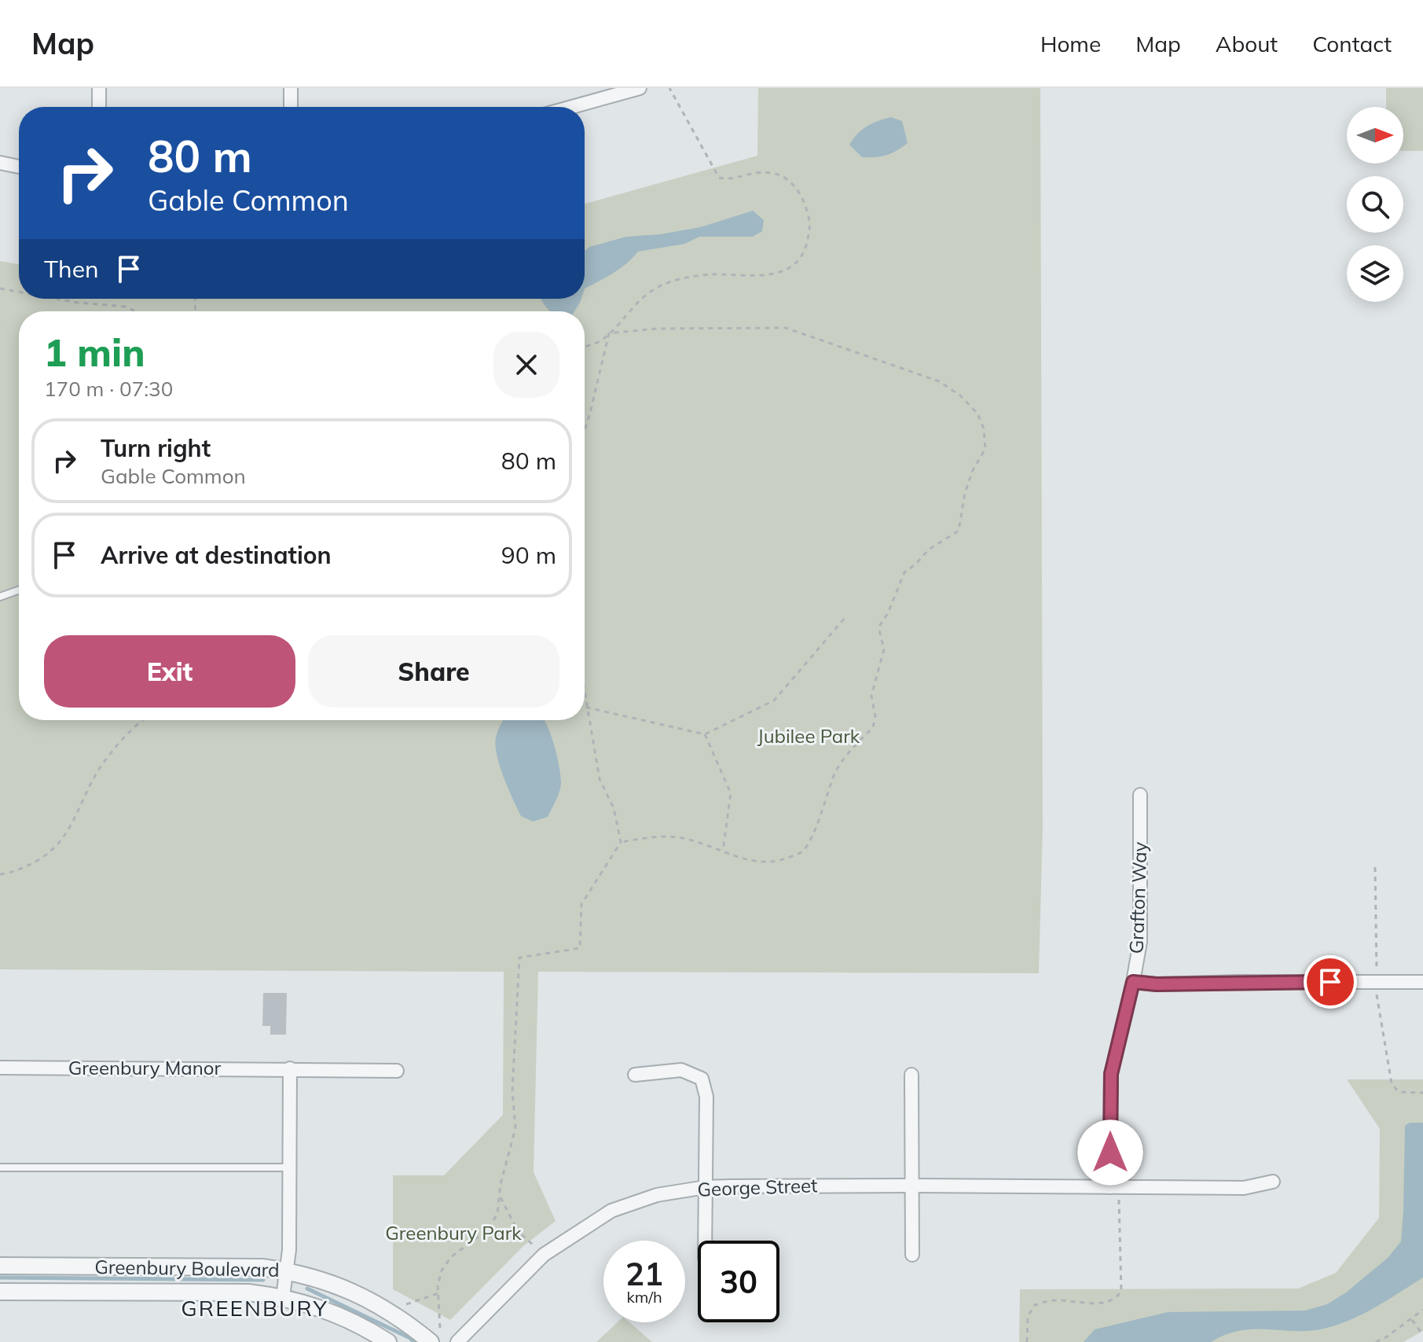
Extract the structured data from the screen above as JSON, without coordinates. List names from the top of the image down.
{
  "streets": {
    "street": [
      "Grafton Way",
      "Greenbury Manor",
      "George Street",
      "Greenbury Boulevard"
    ]
  },
  "crossings": [
    ["Grafton Way", "George Street"]
  ],
  "districts": ["GREENBURY"],
  "parks": ["Jubilee Park", "Greenbury Park"],
  "north": "right",
  "page": {
    "header": "Map",
    "nav": [
      "Home",
      "Map",
      "About",
      "Contact"
    ],
    "turn": ["80 m", "Gable Common"],
    "then": "Then",
    "heading": ["1 min", "170 m · 07:30"],
    "list": [
      {
        "name": "Turn right",
        "note": "Gable Common",
        "value": "80 m"
      },
      {
        "name": "Arrive at destination",
        "value": "90 m"
      }
    ],
    "buttons": ["Exit", "Share"],
    "speed": "21 km/h",
    "limit": "30"
  }
}
